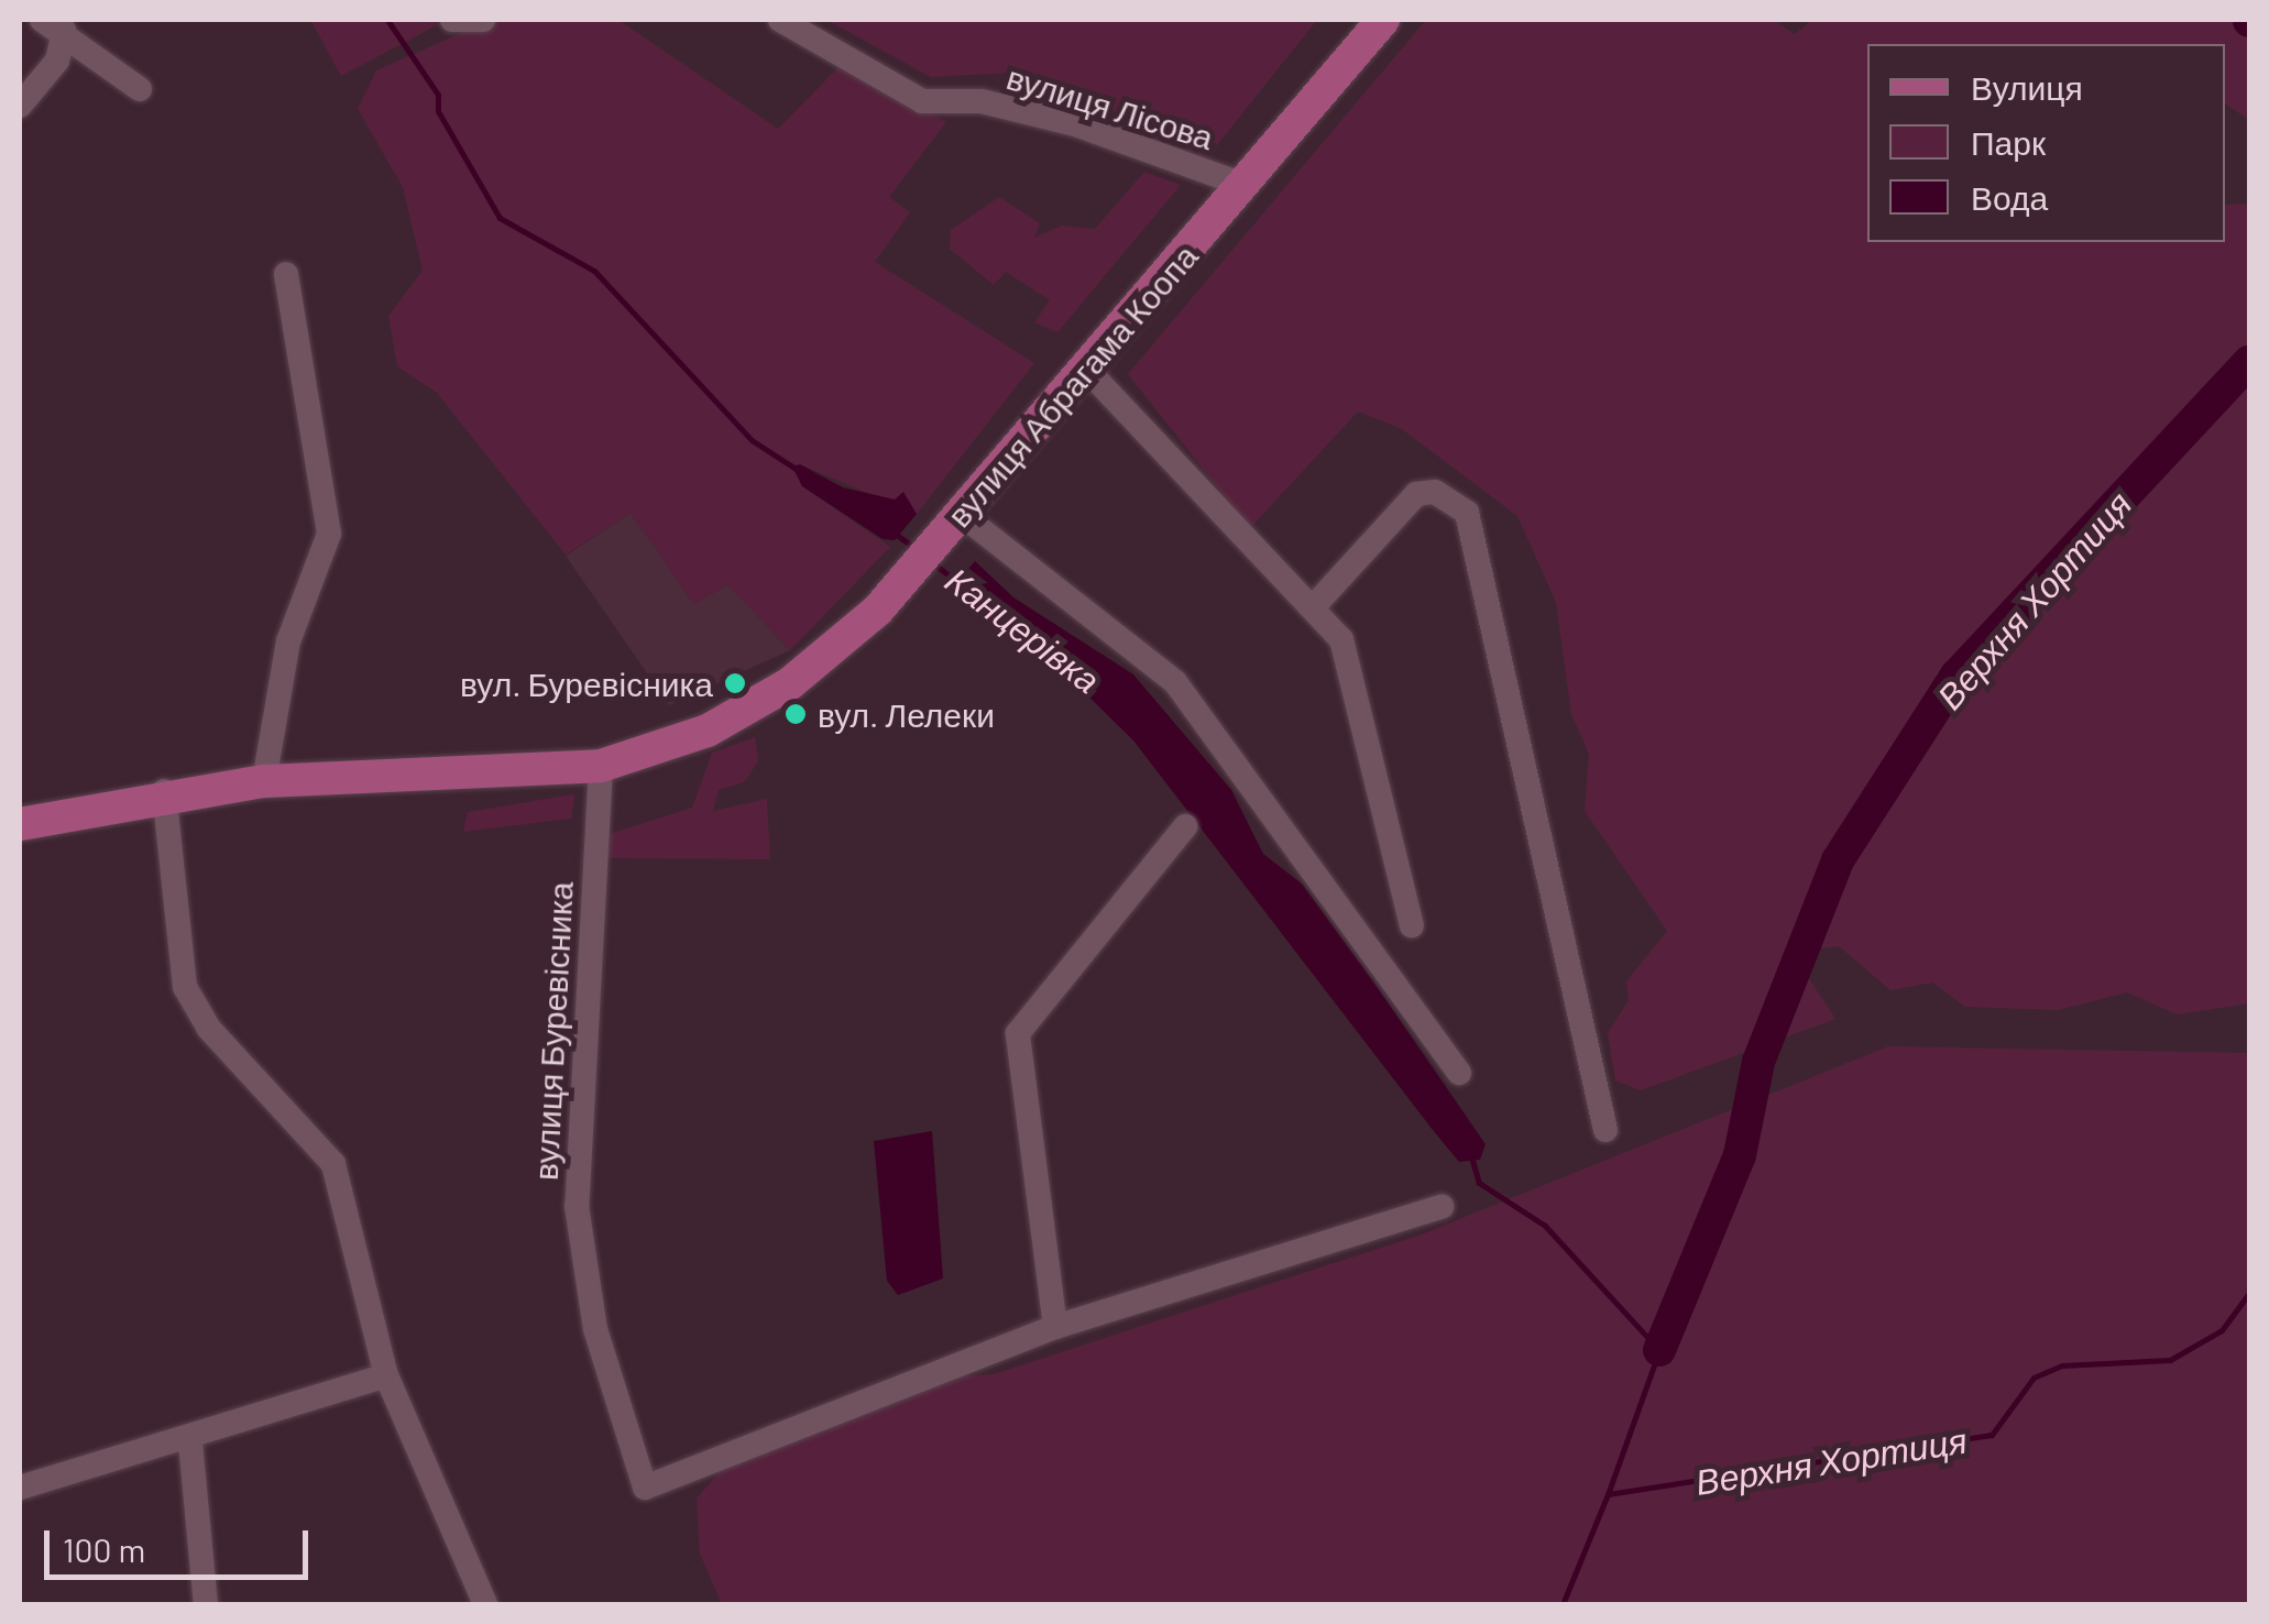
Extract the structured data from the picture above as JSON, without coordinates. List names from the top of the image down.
{
  "streets": {
    "main road": ["вулиця Абрагама Коопа"],
    "street": ["вулиця Лісова", "вулиця Буревісника"]
  },
  "crossings": [
    ["вулиця Лісова", "вулиця Абрагама Коопа"],
    ["вулиця Абрагама Коопа", "вулиця Буревісника"]
  ],
  "water": ["Верхня Хортиця", "Канцерівка"],
  "places": ["вул. Буревісника", "вул. Лелеки"],
  "legend": ["Вулиця", "Парк", "Вода"],
  "scale_bar": "100 m"
}
